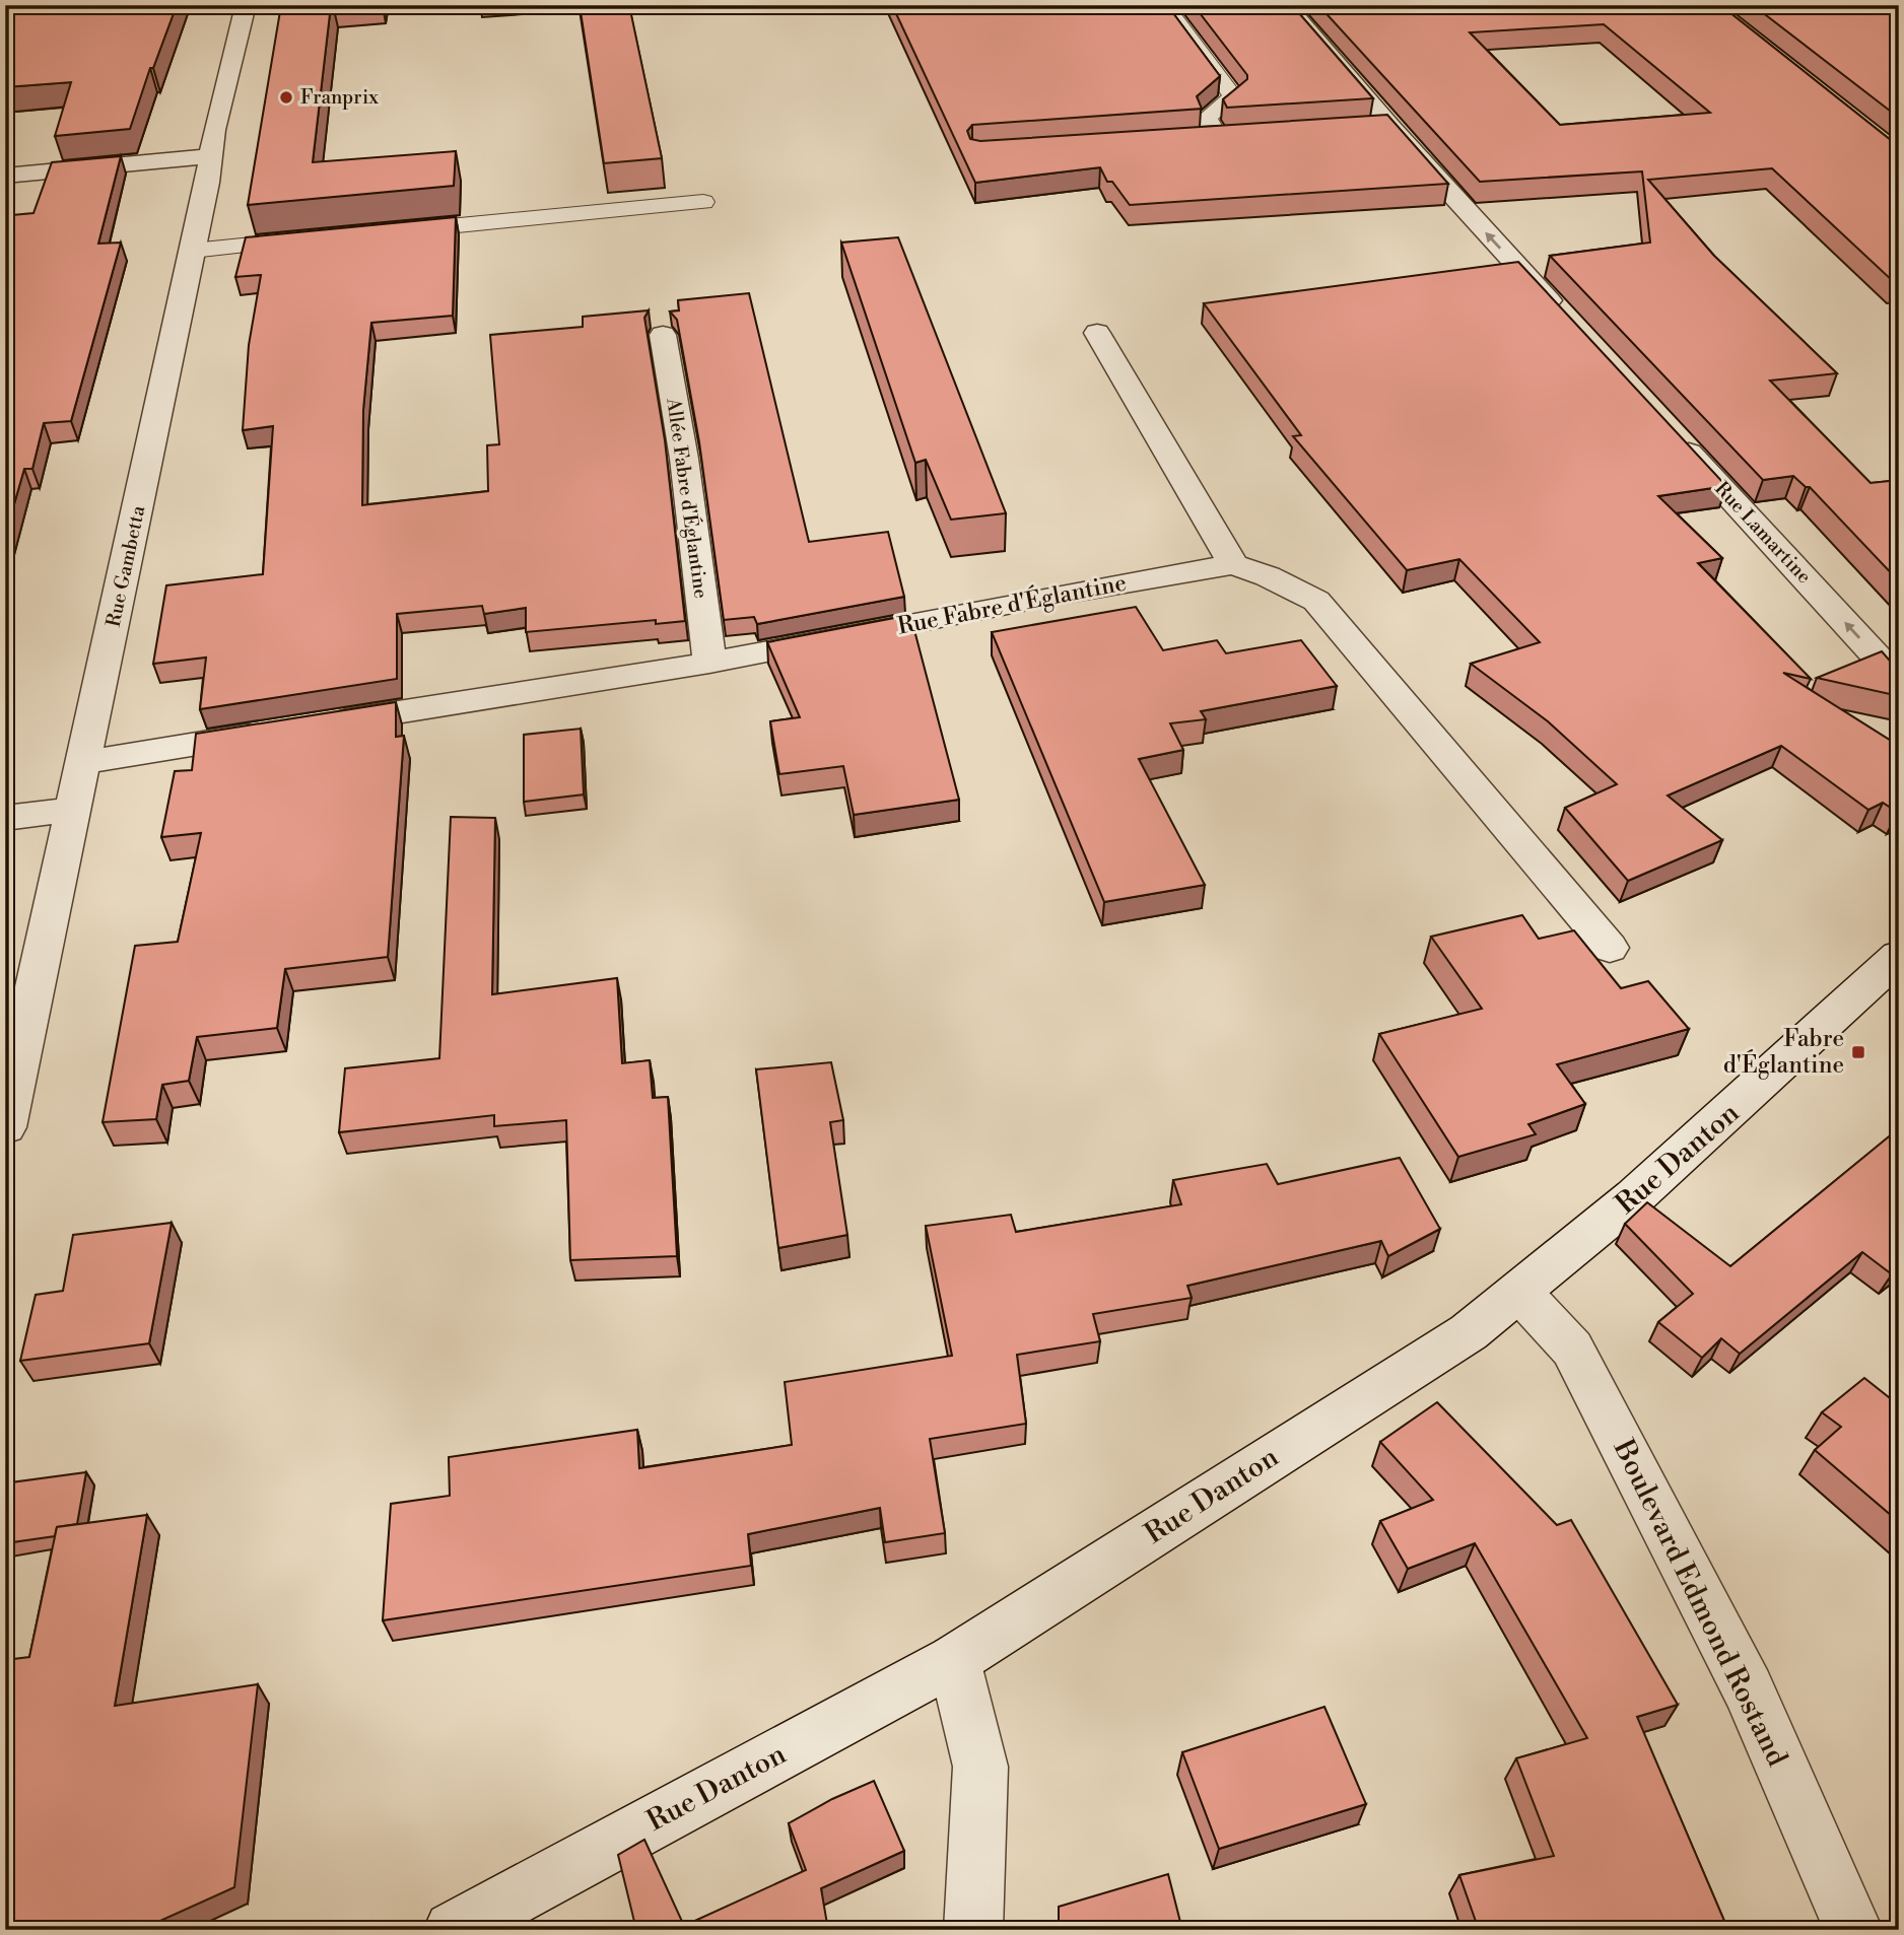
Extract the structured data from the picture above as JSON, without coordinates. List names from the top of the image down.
{
  "streets": {
    "street": [
      "Allée Fabre d'Églantine",
      "Rue Lamartine",
      "Rue Gambetta",
      "Rue Fabre d'Églantine",
      "Rue Danton",
      "Boulevard Edmond Rostand"
    ]
  },
  "crossings": [
    ["Allée Fabre d'Églantine", "Rue Fabre d'Églantine"],
    ["Rue Danton", "Boulevard Edmond Rostand"]
  ],
  "one_way": ["Rue Lamartine"],
  "places": {
    "other": ["Franprix"],
    "transit": ["Fabre d'Églantine"]
  }
}
